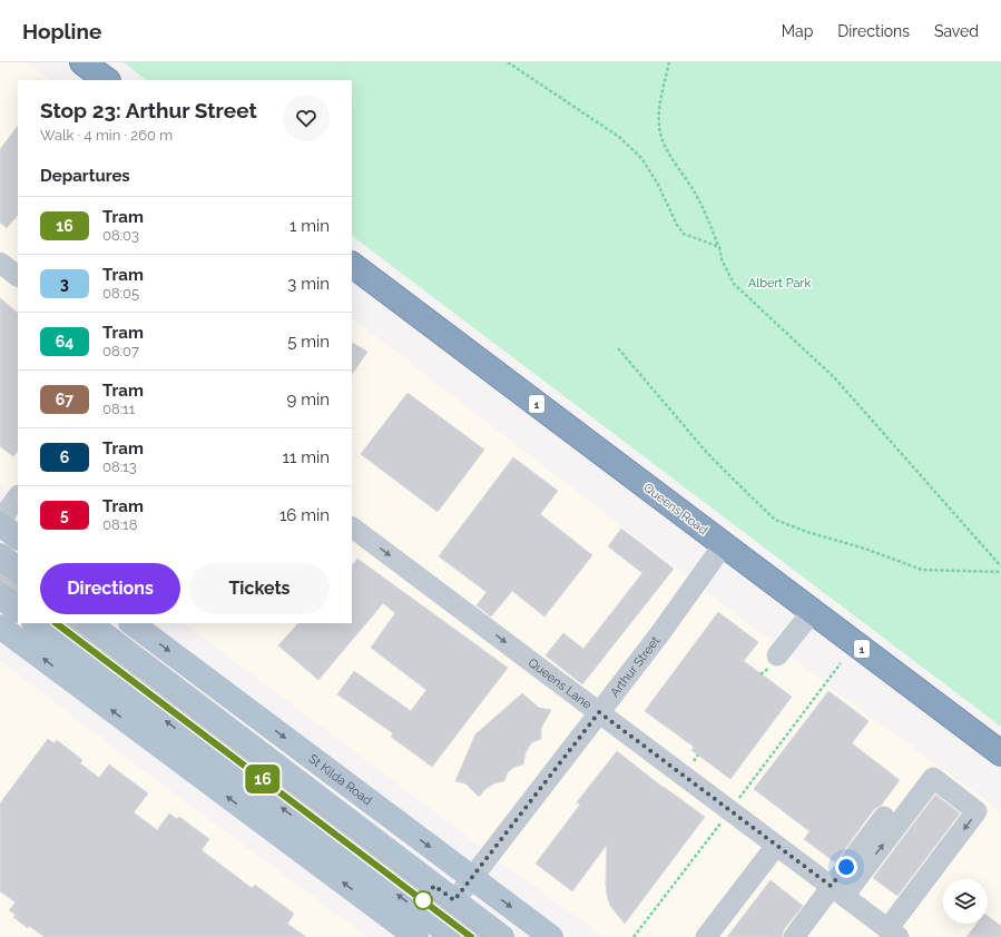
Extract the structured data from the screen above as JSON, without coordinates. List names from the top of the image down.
{
  "streets": {
    "highway": ["1", "Queens Road"],
    "main road": ["St Kilda Road"],
    "street": ["Arthur Street", "Queens Lane"]
  },
  "crossings": [
    ["Queens Road", "Arthur Street"],
    ["Arthur Street", "Queens Lane"],
    ["Arthur Street", "St Kilda Road"]
  ],
  "one_way": ["Queens Lane"],
  "parks": ["Albert Park"],
  "lines": ["tram line 16"],
  "page": {
    "header": "Hopline",
    "nav": ["Map", "Directions", "Saved"],
    "on_map": "16",
    "heading": [
      ["Stop 23: Arthur Street", "Walk · 4 min · 260 m"],
      "Departures"
    ],
    "list": [
      {
        "mark": "16",
        "name": "Tram",
        "note": "08:03",
        "value": "1 min"
      },
      {
        "mark": "3",
        "name": "Tram",
        "note": "08:05",
        "value": "3 min"
      },
      {
        "mark": "64",
        "name": "Tram",
        "note": "08:07",
        "value": "5 min"
      },
      {
        "mark": "67",
        "name": "Tram",
        "note": "08:11",
        "value": "9 min"
      },
      {
        "mark": "6",
        "name": "Tram",
        "note": "08:13",
        "value": "11 min"
      },
      {
        "mark": "5",
        "name": "Tram",
        "note": "08:18",
        "value": "16 min"
      }
    ],
    "buttons": ["Directions", "Tickets"]
  }
}
